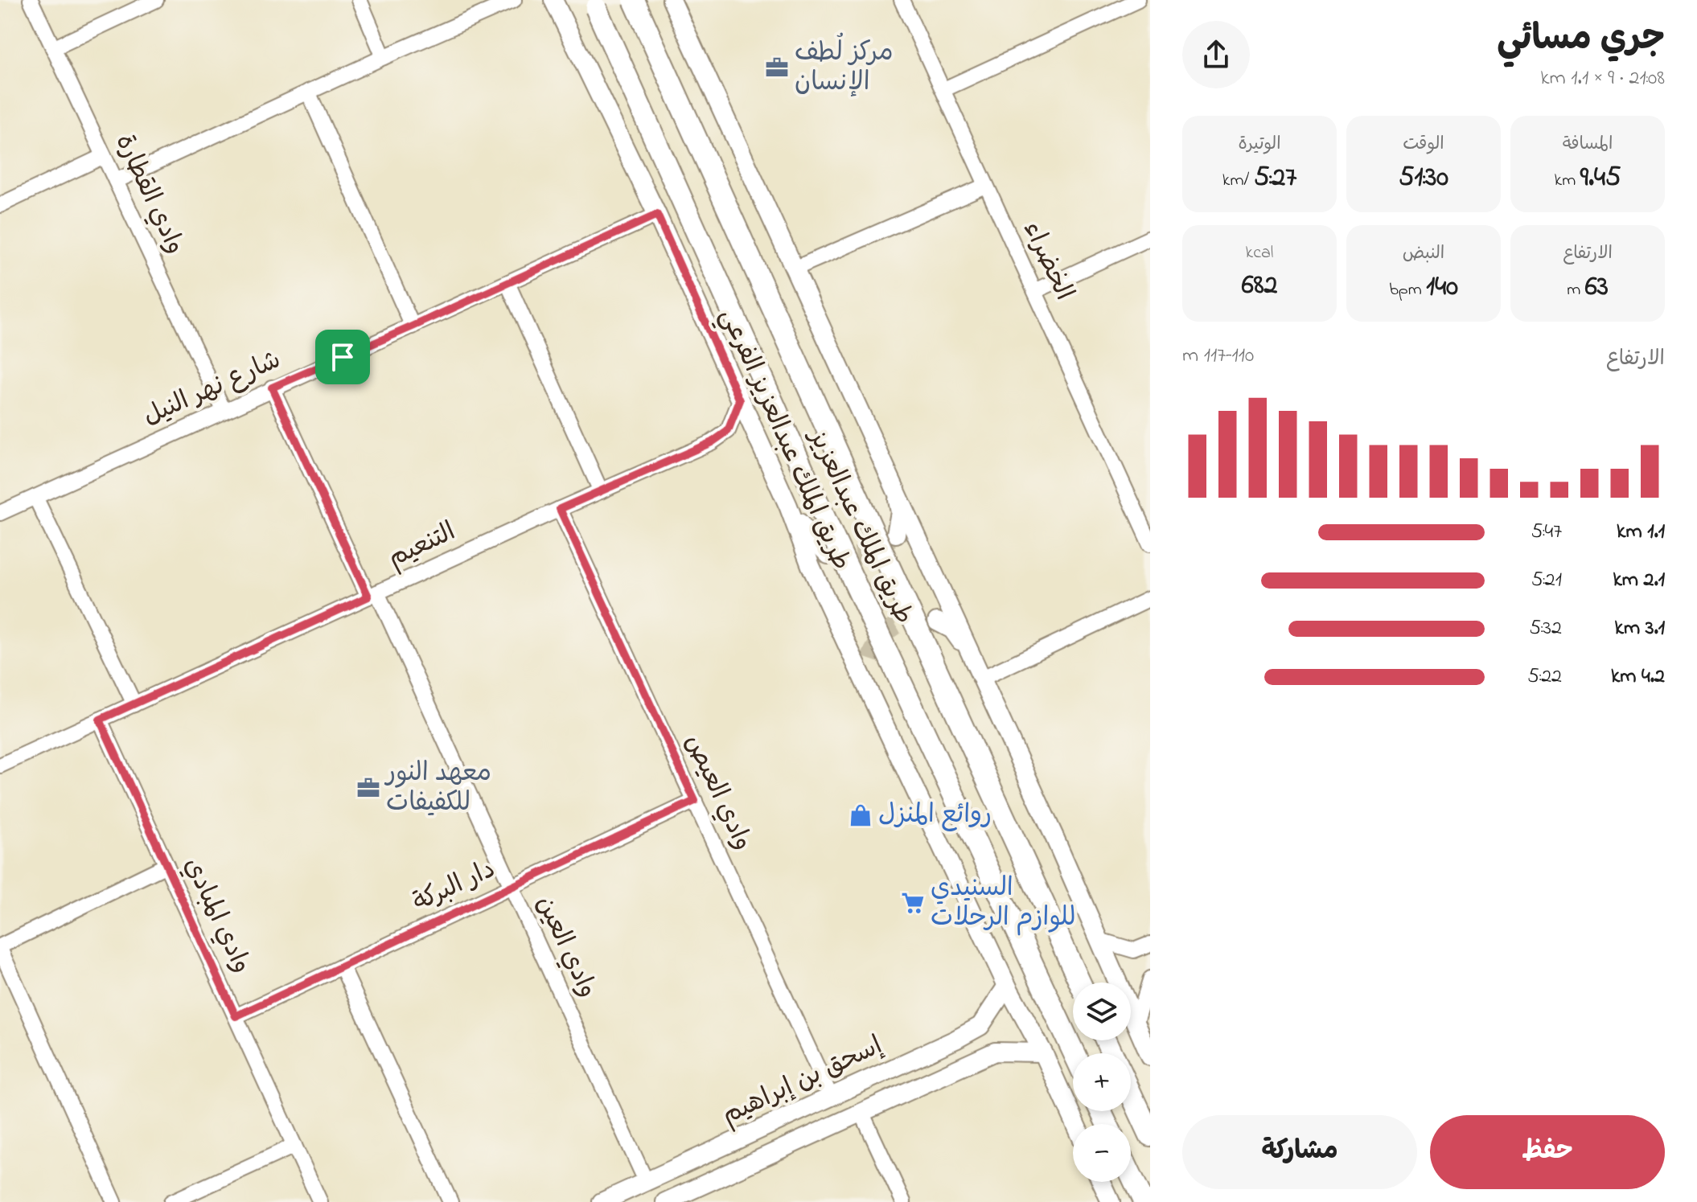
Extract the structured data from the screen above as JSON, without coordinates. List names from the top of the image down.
{
  "streets": {
    "main road": ["طريق الملك عبدالعزيز"],
    "street": [
      "وادي القطارة",
      "الخضراء",
      "شارع نهر النيل",
      "طريق الملك عبدالعزيز الفرعي",
      "التنعيم",
      "وادي العيص",
      "دار البركة",
      "وادي المبادي",
      "وادي العين",
      "إسحق بن إبراهيم"
    ]
  },
  "crossings": [
    ["وادي القطارة", "شارع نهر النيل"],
    ["شارع نهر النيل", "طريق الملك عبدالعزيز الفرعي"],
    ["شارع نهر النيل", "وادي العين"],
    ["طريق الملك عبدالعزيز الفرعي", "التنعيم"],
    ["طريق الملك عبدالعزيز الفرعي", "إسحق بن إبراهيم"],
    ["التنعيم", "وادي العيص"],
    ["التنعيم", "وادي المبادي"],
    ["التنعيم", "وادي العين"],
    ["وادي العيص", "دار البركة"],
    ["وادي العيص", "إسحق بن إبراهيم"],
    ["دار البركة", "وادي المبادي"],
    ["دار البركة", "وادي العين"],
    ["وادي العين", "إسحق بن إبراهيم"]
  ],
  "places": {
    "office": ["مركز لُطف الإنسان", "معهد النور للكفيفات"],
    "shop": ["روائع المنزل"],
    "supermarket": ["السنيدي للوازم الرحلات"]
  },
  "page": {
    "heading": ["جري مسائي", "21:08 · 9 × 1.1 km"],
    "stats": [
      ["المسافة", "9.45 km"],
      ["الوقت", "51:30"],
      ["الوتيرة", "5:27 /km"],
      ["الارتفاع", "63 m"],
      ["النبض", "140 bpm"],
      ["kcal", "682"]
    ],
    "chart": ["الارتفاع", "110–117 m"],
    "list": [
      {
        "name": "1.1 km",
        "note": "5:47"
      },
      {
        "name": "2.1 km",
        "note": "5:21"
      },
      {
        "name": "3.1 km",
        "note": "5:32"
      },
      {
        "name": "4.2 km",
        "note": "5:22"
      }
    ],
    "map_buttons": ["+", "−"],
    "buttons": ["حفظ", "مشاركة"]
  }
}
